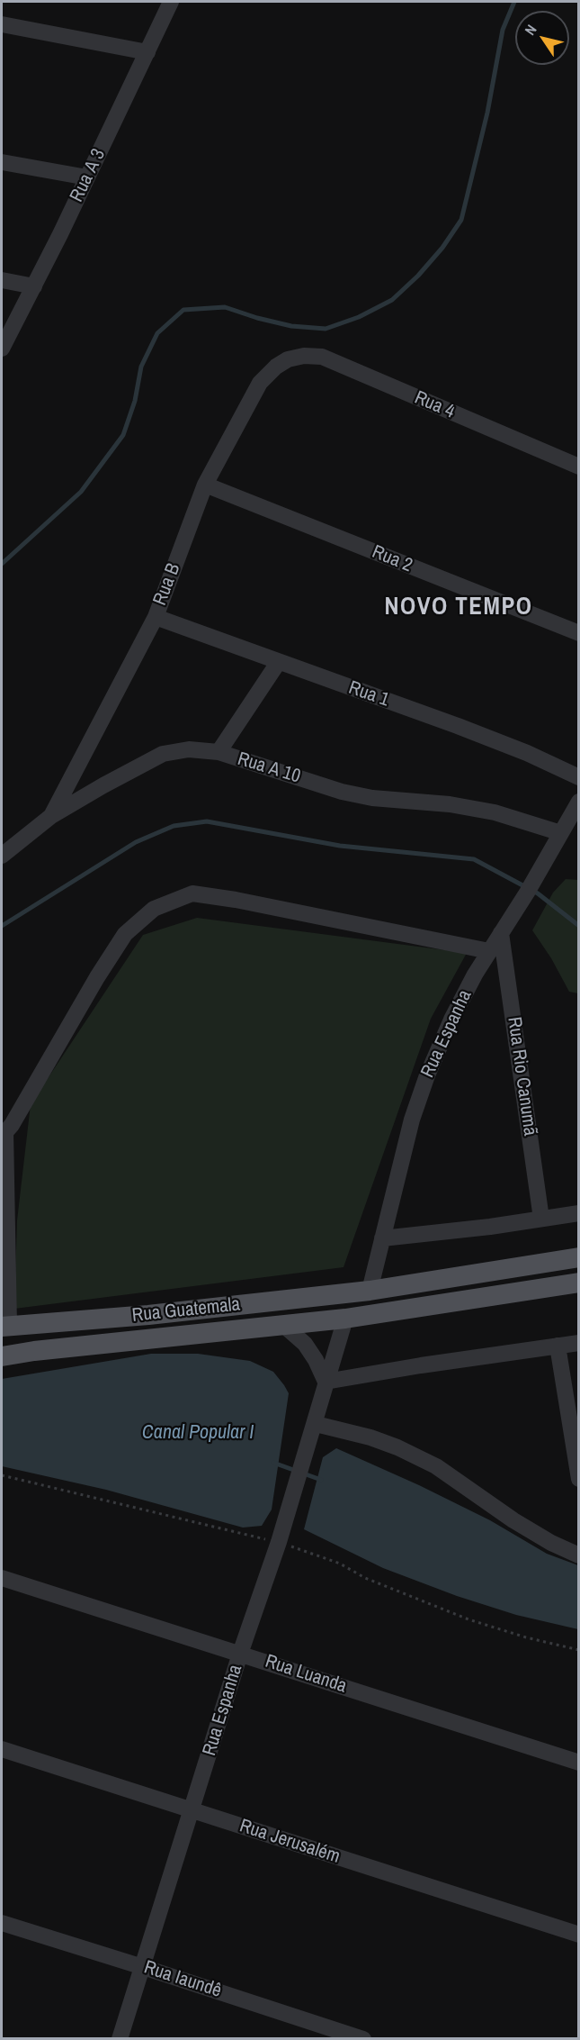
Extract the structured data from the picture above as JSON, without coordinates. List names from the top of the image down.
{
  "streets": {
    "main road": ["Rua Guatemala"],
    "street": [
      "Rua A 3",
      "Rua 4",
      "Rua 2",
      "Rua B",
      "Rua 1",
      "Rua A 10",
      "Rua Espanha",
      "Rua Rio Canumã",
      "Rua Luanda",
      "Rua Jerusalém",
      "Rua Iaundê"
    ]
  },
  "crossings": [
    ["Rua 4", "Rua B"],
    ["Rua 2", "Rua B"],
    ["Rua B", "Rua 1"],
    ["Rua B", "Rua A 10"],
    ["Rua A 10", "Rua Espanha"],
    ["Rua Espanha", "Rua Rio Canumã"],
    ["Rua Espanha", "Rua Guatemala"],
    ["Rua Espanha", "Rua Luanda"],
    ["Rua Espanha", "Rua Jerusalém"],
    ["Rua Espanha", "Rua Iaundê"]
  ],
  "districts": ["NOVO TEMPO"],
  "water": ["Canal Popular I"],
  "north": "top left"
}
